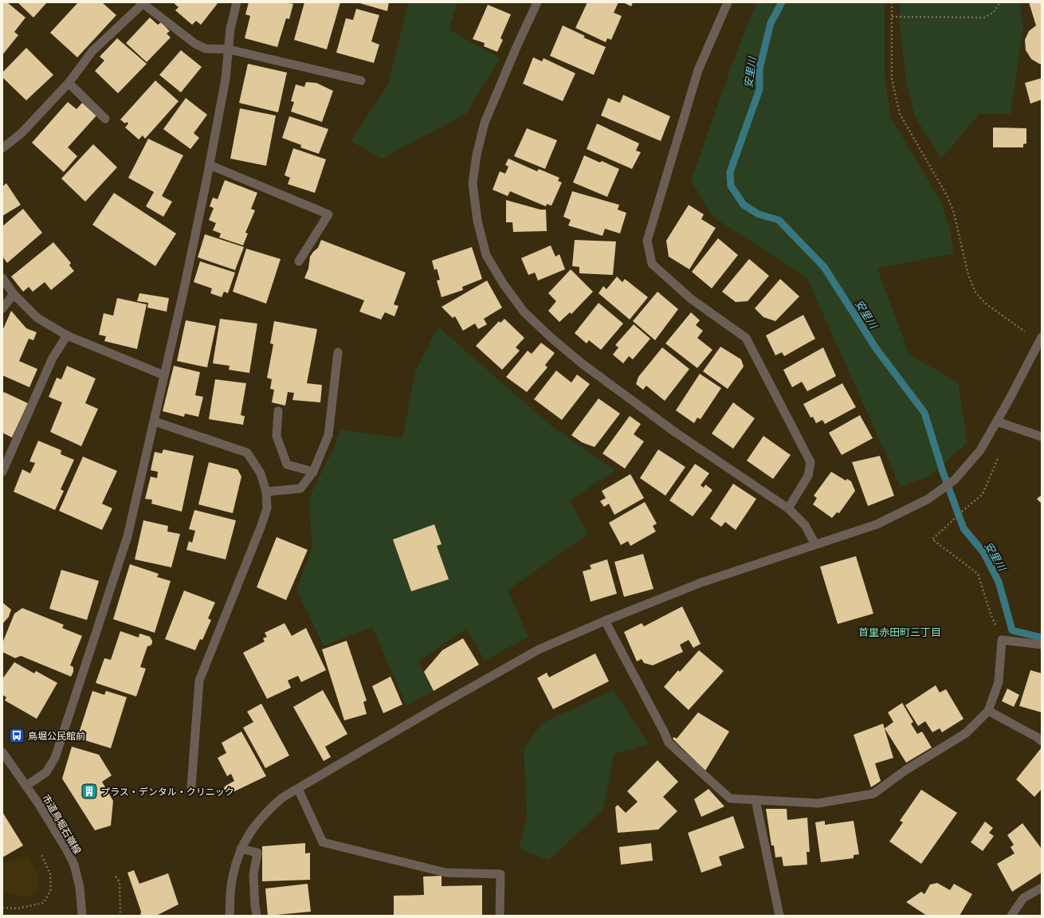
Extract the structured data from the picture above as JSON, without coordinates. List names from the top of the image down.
{
  "streets": {
    "street": ["市道鳥堀石嶺線"]
  },
  "districts": ["首里赤田町三丁目"],
  "water": ["安里川"],
  "places": {
    "bus stop": ["鳥堀公民館前"],
    "building": ["プラス・デンタル・クリニック"]
  }
}
